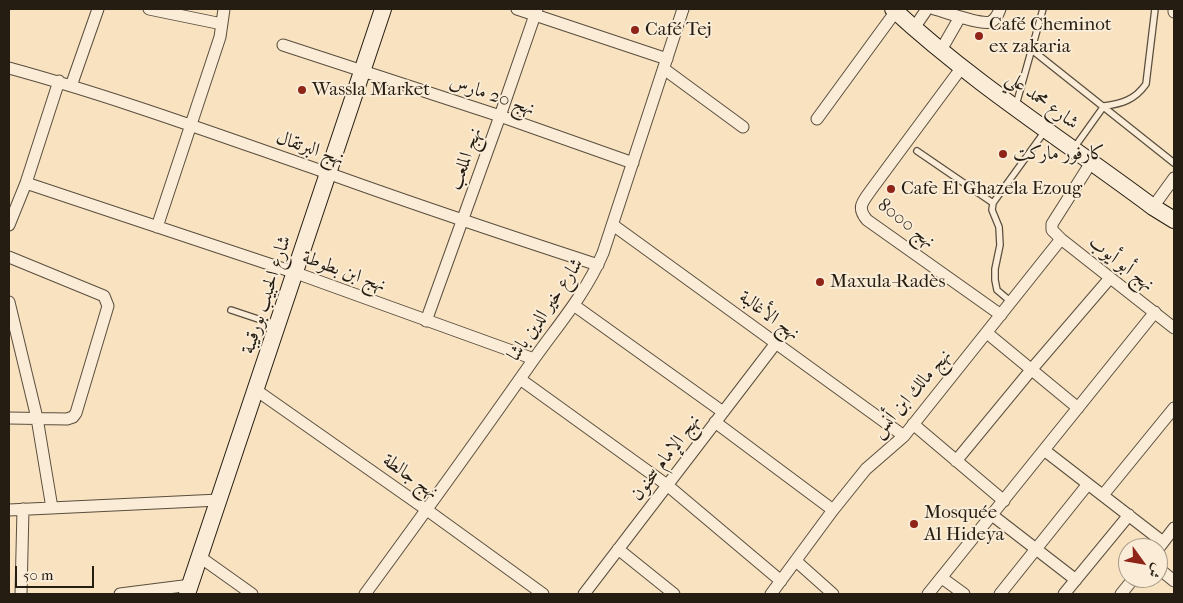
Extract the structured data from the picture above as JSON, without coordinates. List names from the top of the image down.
{
  "streets": {
    "street": [
      "نهج 20 مارس",
      "شارع محمد علي",
      "نهج البرتقال",
      "نهج الملعب",
      "نهج 8000",
      "نهج أبو أيوب",
      "نهج ابن بطوطة",
      "شارع الحبيب بورقيبة",
      "شارع خير الدين باشا",
      "نهج الأغالبة",
      "نهج مالك ابن أنس",
      "نهج الإمام سحنون",
      "نهج جالطة"
    ]
  },
  "crossings": [
    ["نهج 20 مارس", "نهج الملعب"],
    ["نهج 20 مارس", "شارع الحبيب بورقيبة"],
    ["نهج 20 مارس", "شارع خير الدين باشا"],
    ["شارع محمد علي", "نهج 8000"],
    ["شارع محمد علي", "نهج أبو أيوب"],
    ["نهج البرتقال", "نهج الملعب"],
    ["نهج البرتقال", "شارع الحبيب بورقيبة"],
    ["نهج البرتقال", "شارع خير الدين باشا"],
    ["نهج الملعب", "نهج ابن بطوطة"],
    ["نهج 8000", "نهج مالك ابن أنس"],
    ["نهج أبو أيوب", "نهج مالك ابن أنس"],
    ["نهج ابن بطوطة", "شارع الحبيب بورقيبة"],
    ["نهج ابن بطوطة", "شارع خير الدين باشا"],
    ["شارع الحبيب بورقيبة", "نهج جالطة"],
    ["شارع خير الدين باشا", "نهج الأغالبة"],
    ["شارع خير الدين باشا", "نهج جالطة"],
    ["نهج الأغالبة", "نهج مالك ابن أنس"],
    ["نهج الأغالبة", "نهج الإمام سحنون"]
  ],
  "places": [
    "Café Tej",
    "Café Cheminot ex zakaria",
    "Wassla Market",
    "كارفور ماركت",
    "Cafe El Ghazela Ezoug",
    "Maxula-Radès",
    "Mosquée Al Hideya"
  ],
  "scale_bar": "50 m",
  "north": "bottom right"
}
